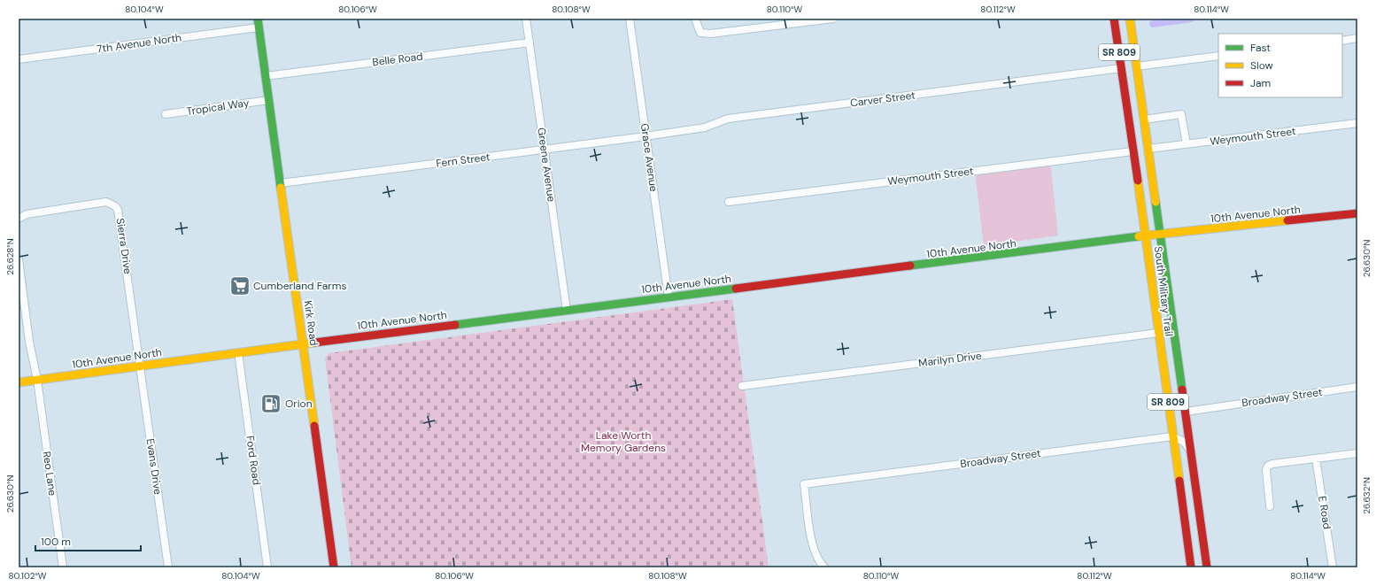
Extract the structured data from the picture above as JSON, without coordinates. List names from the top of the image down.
{
  "streets": {
    "street": [
      "7th Avenue North",
      "SR 809",
      "Belle Road",
      "Carver Street",
      "Tropical Way",
      "Weymouth Street",
      "Grace Avenue",
      "Fern Street",
      "Greene Avenue",
      "10th Avenue North",
      "Sierra Drive",
      "South Military Trail",
      "Kirk Road",
      "Marilyn Drive",
      "Broadway Street",
      "Ford Road",
      "Evans Drive",
      "Reo Lane",
      "E Road"
    ]
  },
  "crossings": [
    ["7th Avenue North", "Kirk Road"],
    ["Belle Road", "Greene Avenue"],
    ["Belle Road", "Kirk Road"],
    ["Carver Street", "Grace Avenue"],
    ["Carver Street", "Fern Street"],
    ["Carver Street", "South Military Trail"],
    ["Tropical Way", "Kirk Road"],
    ["Weymouth Street", "South Military Trail"],
    ["Grace Avenue", "Fern Street"],
    ["Grace Avenue", "10th Avenue North"],
    ["Fern Street", "Greene Avenue"],
    ["Fern Street", "Kirk Road"],
    ["Greene Avenue", "10th Avenue North"],
    ["10th Avenue North", "Sierra Drive"],
    ["10th Avenue North", "South Military Trail"],
    ["10th Avenue North", "Kirk Road"],
    ["10th Avenue North", "Ford Road"],
    ["10th Avenue North", "Evans Drive"],
    ["10th Avenue North", "Reo Lane"],
    ["Sierra Drive", "Evans Drive"],
    ["South Military Trail", "Marilyn Drive"],
    ["South Military Trail", "Broadway Street"]
  ],
  "parks": ["Lake Worth Memory Gardens"],
  "places": {
    "supermarket": ["Cumberland Farms"],
    "fuel station": ["Orion"]
  },
  "legend": ["Fast", "Slow", "Jam"],
  "scale_bar": "100 m",
  "coordinates": [
    "80.104°W",
    "80.106°W",
    "80.108°W",
    "80.110°W",
    "80.112°W",
    "80.114°W",
    "26.628°N",
    "26.630°N",
    "26.632°N",
    "80.102°W"
  ]
}
